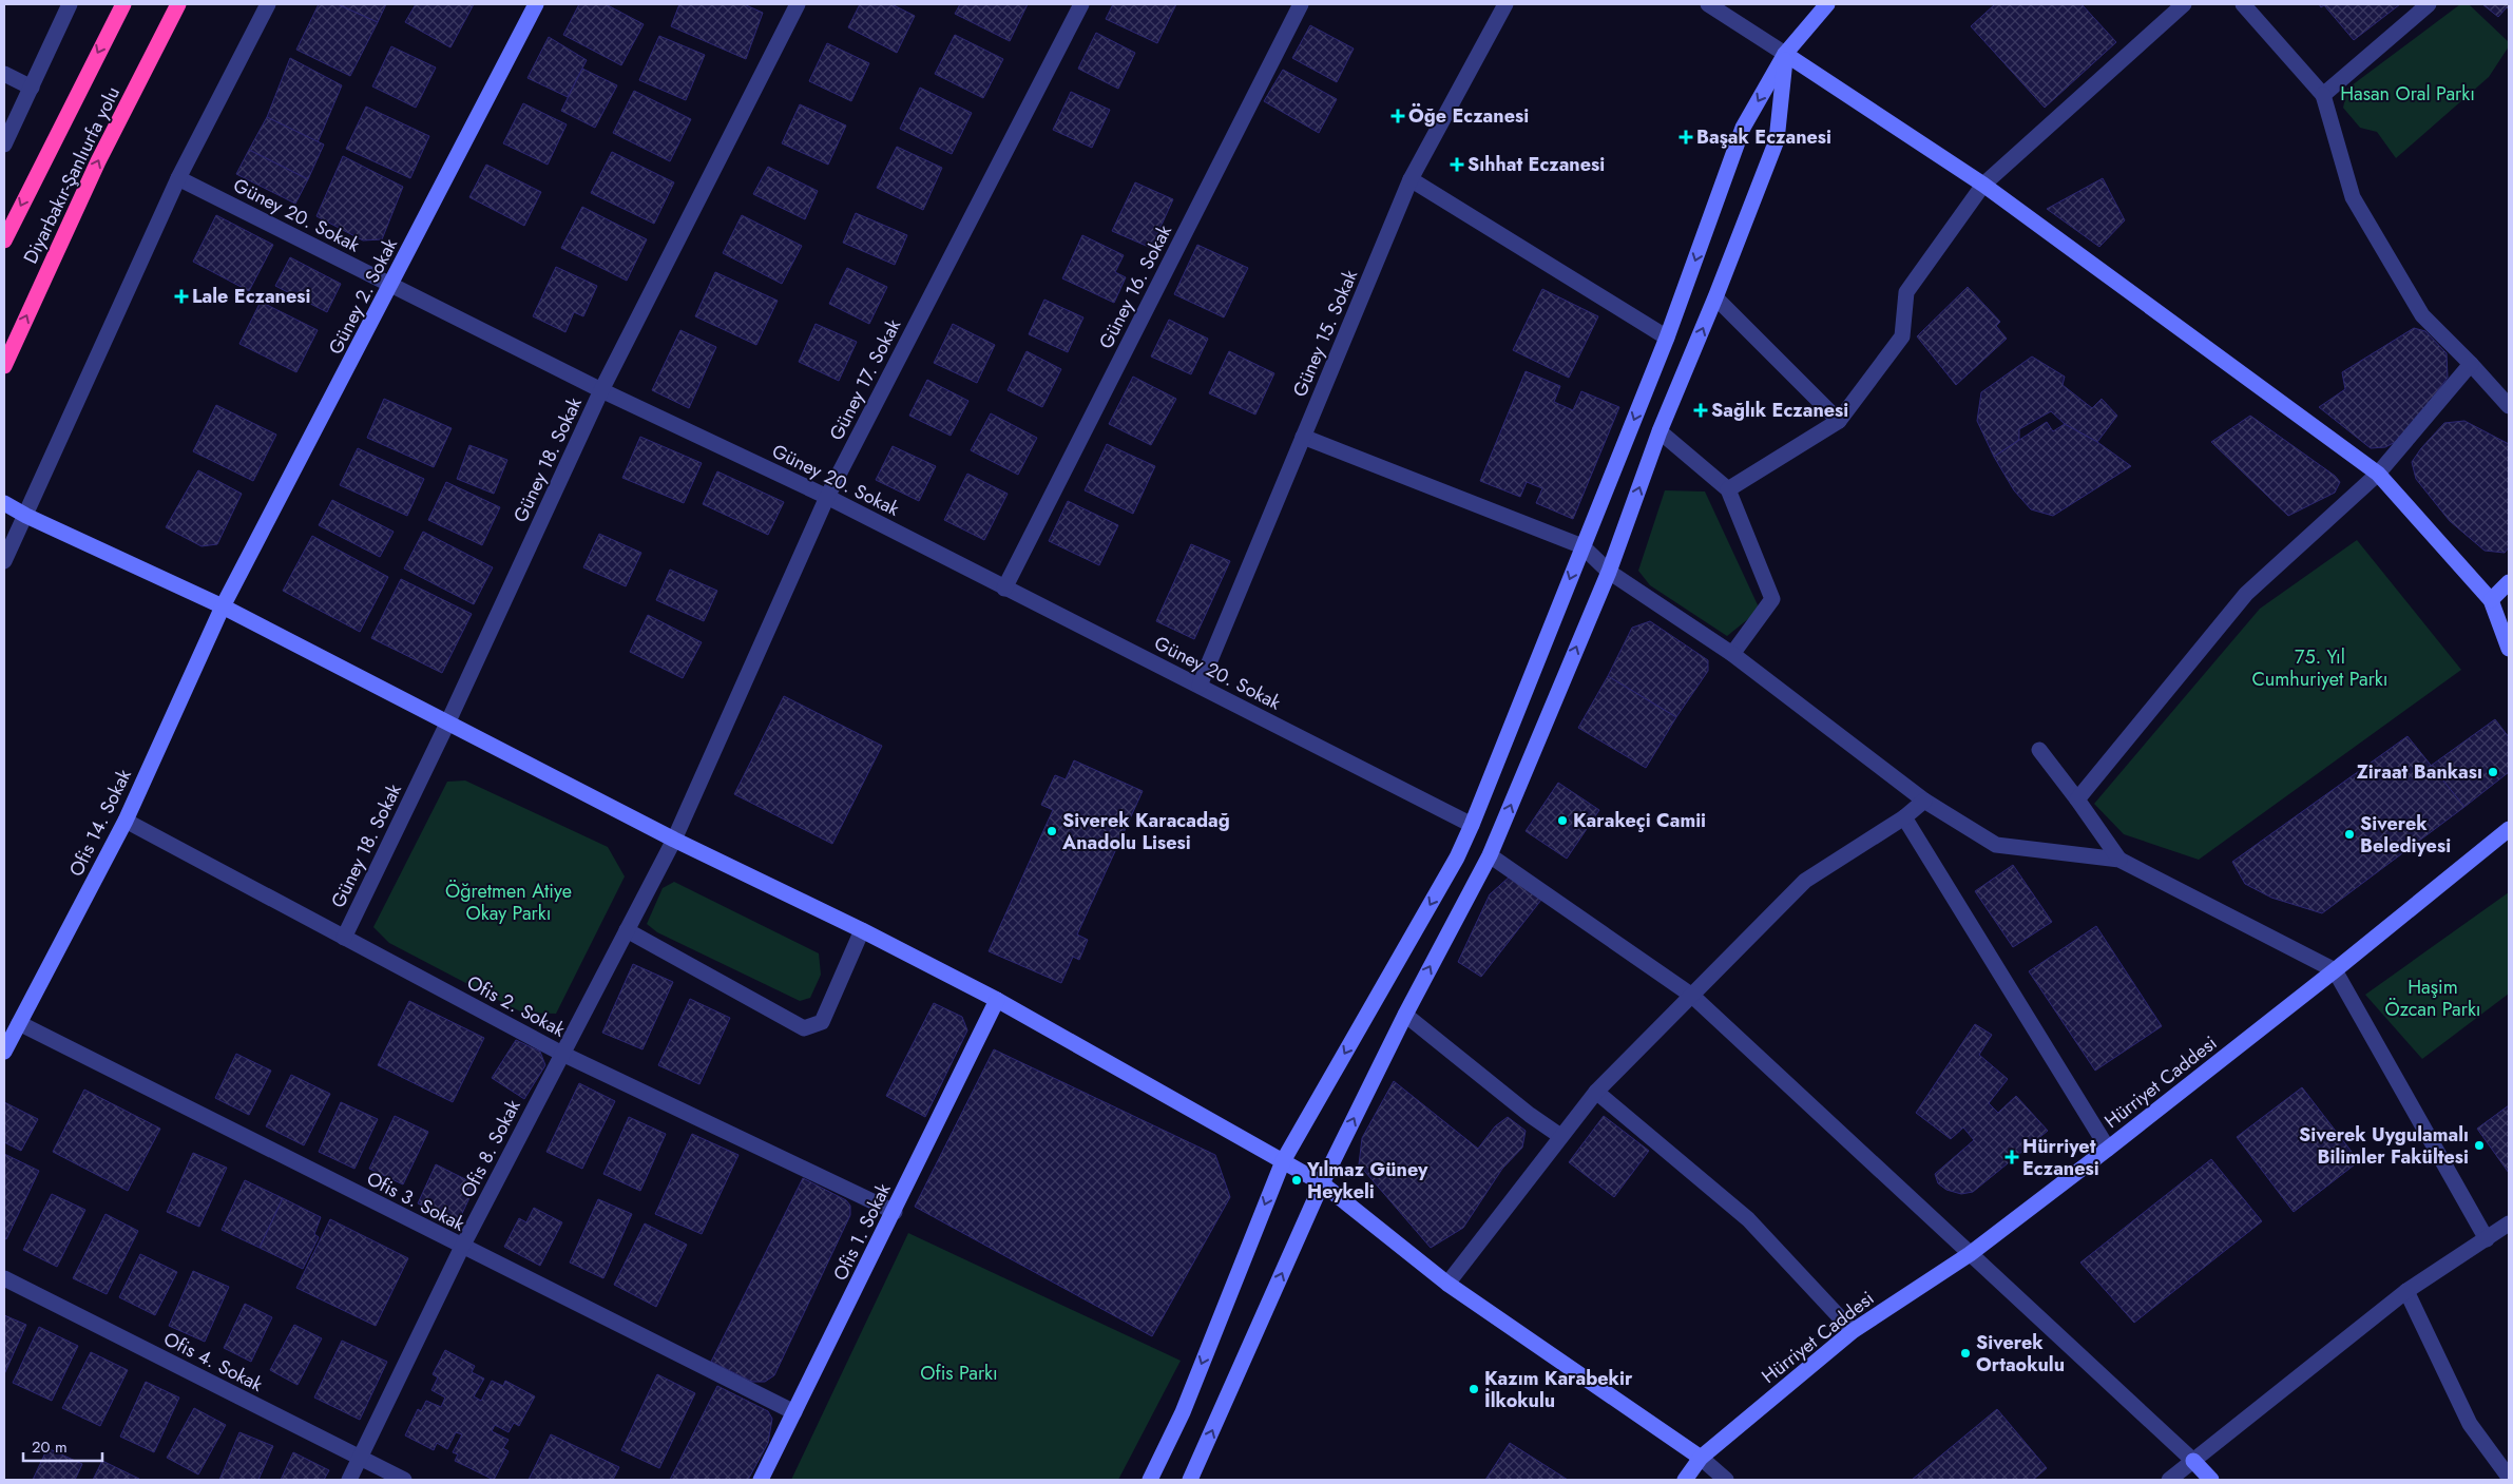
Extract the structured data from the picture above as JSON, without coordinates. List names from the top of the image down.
{
  "streets": {
    "highway": ["Diyarbakır-Şanlıurfa yolu"],
    "street": [
      "Güney 20. Sokak",
      "Güney 16. Sokak",
      "Güney 2. Sokak",
      "Güney 15. Sokak",
      "Güney 17. Sokak",
      "Güney 18. Sokak",
      "Ofis 14. Sokak",
      "Ofis 2. Sokak",
      "Hürriyet Caddesi",
      "Ofis 8. Sokak",
      "Ofis 3. Sokak",
      "Ofis 1. Sokak",
      "Ofis 4. Sokak"
    ]
  },
  "crossings": [
    ["Güney 20. Sokak", "Güney 16. Sokak"],
    ["Güney 20. Sokak", "Güney 2. Sokak"],
    ["Güney 20. Sokak", "Güney 15. Sokak"],
    ["Güney 20. Sokak", "Güney 17. Sokak"],
    ["Güney 20. Sokak", "Güney 18. Sokak"],
    ["Güney 2. Sokak", "Ofis 14. Sokak"],
    ["Güney 17. Sokak", "Ofis 8. Sokak"],
    ["Güney 18. Sokak", "Ofis 2. Sokak"],
    ["Ofis 14. Sokak", "Ofis 2. Sokak"],
    ["Ofis 14. Sokak", "Ofis 3. Sokak"],
    ["Ofis 2. Sokak", "Ofis 8. Sokak"],
    ["Ofis 2. Sokak", "Ofis 1. Sokak"],
    ["Ofis 8. Sokak", "Ofis 3. Sokak"],
    ["Ofis 8. Sokak", "Ofis 4. Sokak"],
    ["Ofis 3. Sokak", "Ofis 1. Sokak"]
  ],
  "parks": [
    "Hasan Oral Parkı",
    "75. Yıl Cumhuriyet Parkı",
    "Öğretmen Atiye Okay Parkı",
    "Haşim Özcan Parkı",
    "Ofis Parkı"
  ],
  "places": {
    "health": [
      "Öğe Eczanesi",
      "Başak Eczanesi",
      "Sıhhat Eczanesi",
      "Lale Eczanesi",
      "Sağlık Eczanesi",
      "Hürriyet Eczanesi"
    ],
    "other": [
      "Ziraat Bankası",
      "Karakeçi Camii",
      "Siverek Karacadağ Anadolu Lisesi",
      "Siverek Belediyesi",
      "Siverek Uygulamalı Bilimler Fakültesi",
      "Yılmaz Güney Heykeli",
      "Siverek Ortaokulu",
      "Kazım Karabekir İlkokulu"
    ]
  },
  "scale_bar": "20 m"
}
